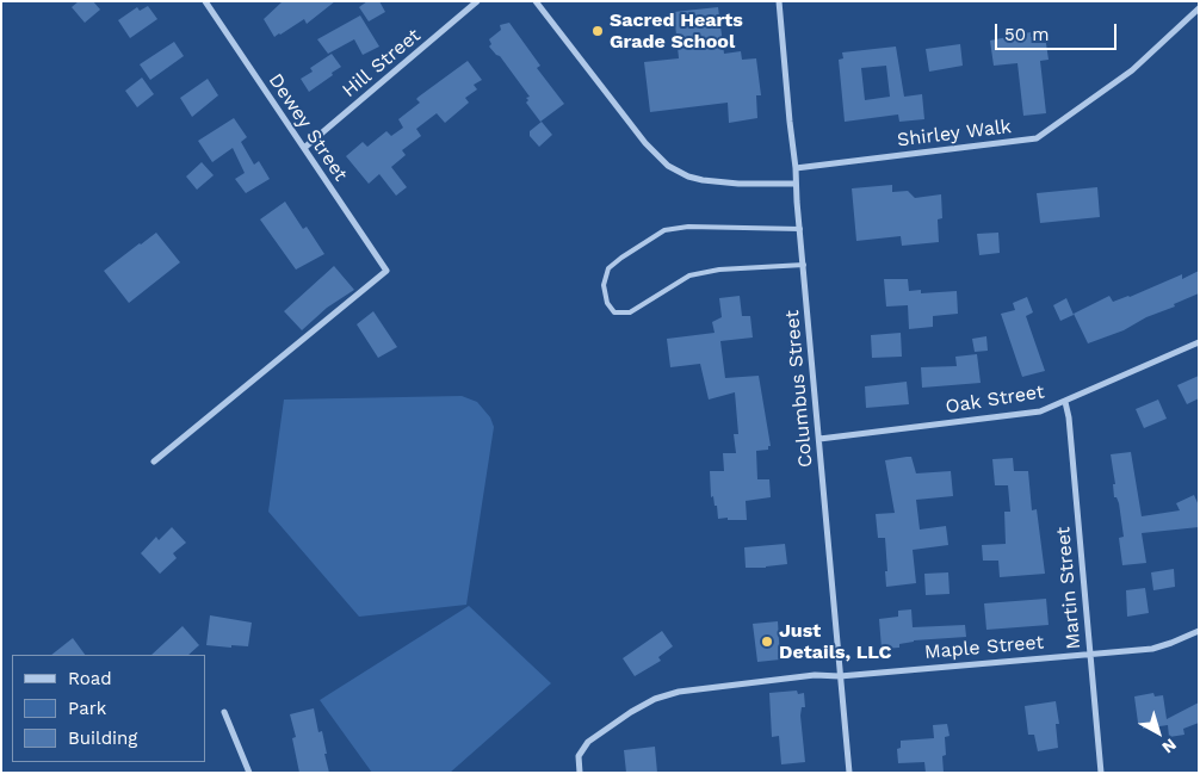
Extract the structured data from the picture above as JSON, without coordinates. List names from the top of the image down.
{
  "streets": {
    "street": [
      "Hill Street",
      "Dewey Street",
      "Shirley Walk",
      "Columbus Street",
      "Oak Street",
      "Martin Street",
      "Maple Street"
    ]
  },
  "crossings": [
    ["Hill Street", "Dewey Street"],
    ["Shirley Walk", "Columbus Street"],
    ["Columbus Street", "Oak Street"],
    ["Columbus Street", "Maple Street"],
    ["Oak Street", "Martin Street"],
    ["Martin Street", "Maple Street"]
  ],
  "places": ["Sacred Hearts Grade School", "Just Details, LLC"],
  "legend": ["Road", "Park", "Building"],
  "scale_bar": "50 m",
  "north": "bottom right"
}
